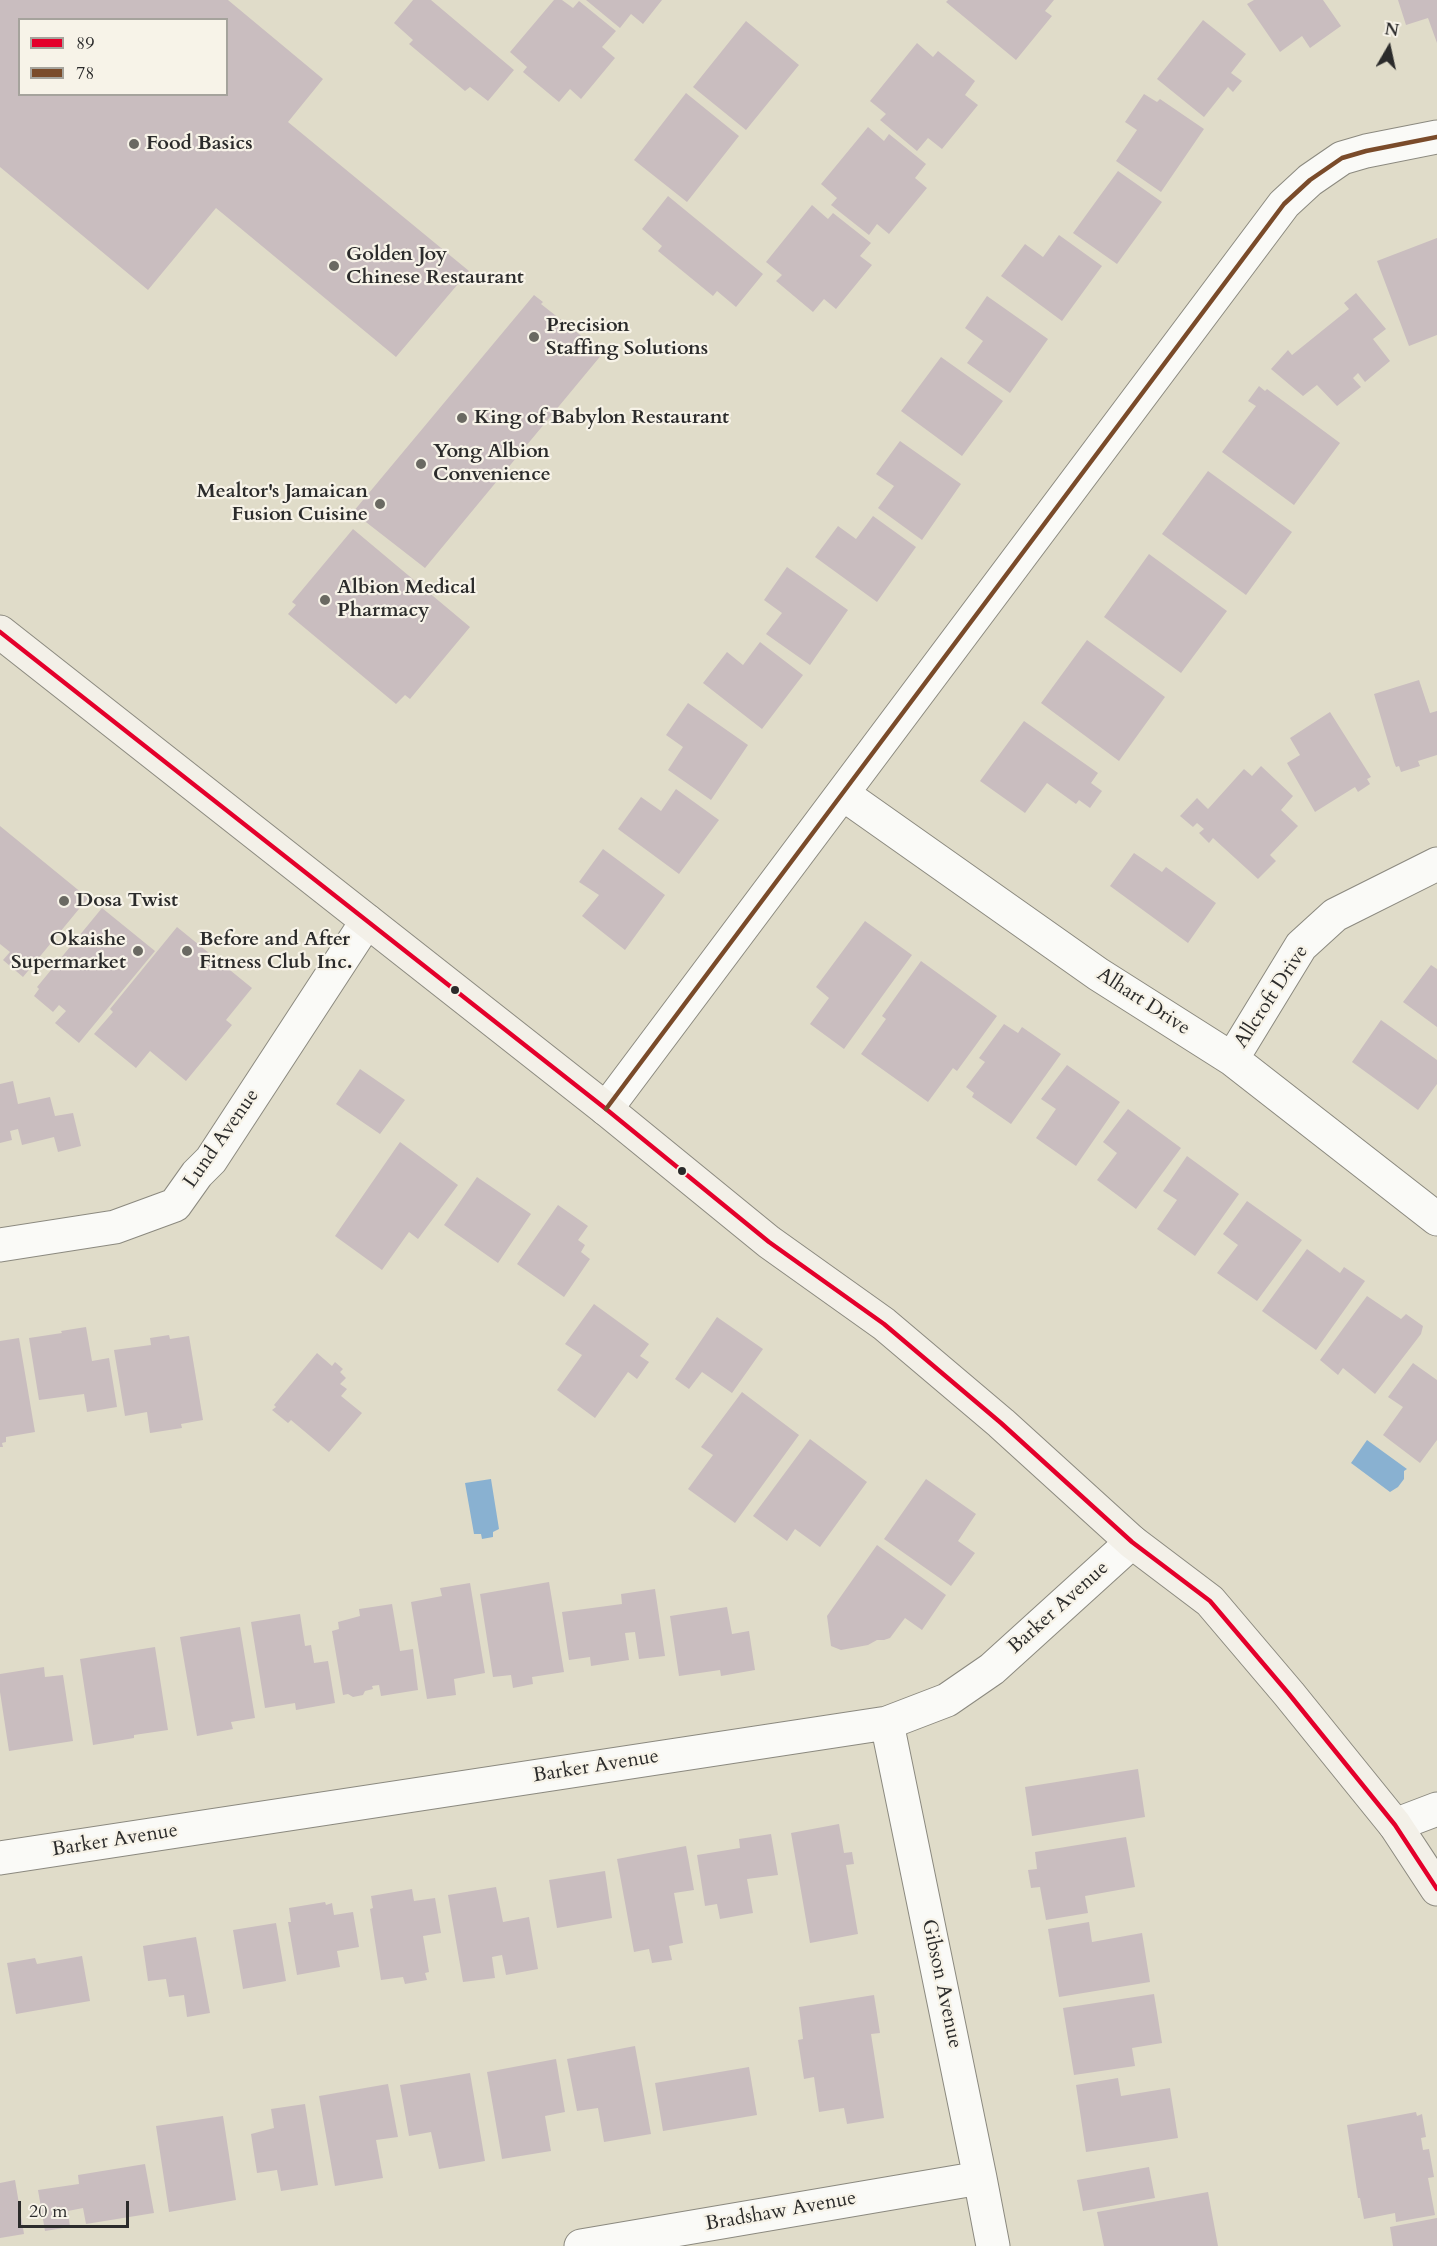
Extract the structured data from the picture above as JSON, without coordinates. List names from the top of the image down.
{
  "streets": {
    "street": [
      "Allcroft Drive",
      "Alhart Drive",
      "Lund Avenue",
      "Barker Avenue",
      "Gibson Avenue",
      "Bradshaw Avenue"
    ]
  },
  "crossings": [
    ["Allcroft Drive", "Alhart Drive"],
    ["Barker Avenue", "Gibson Avenue"],
    ["Gibson Avenue", "Bradshaw Avenue"]
  ],
  "places": [
    "Food Basics",
    "Golden Joy Chinese Restaurant",
    "Precision Staffing Solutions",
    "King of Babylon Restaurant",
    "Yong Albion Convenience",
    "Mealtor's Jamaican Fusion Cuisine",
    "Albion Medical Pharmacy",
    "Dosa Twist",
    "Okaishe Supermarket",
    "Before and After Fitness Club Inc."
  ],
  "lines": ["transit line 78", "transit line 89"],
  "legend": ["89", "78"],
  "scale_bar": "20 m",
  "north": "top"
}
